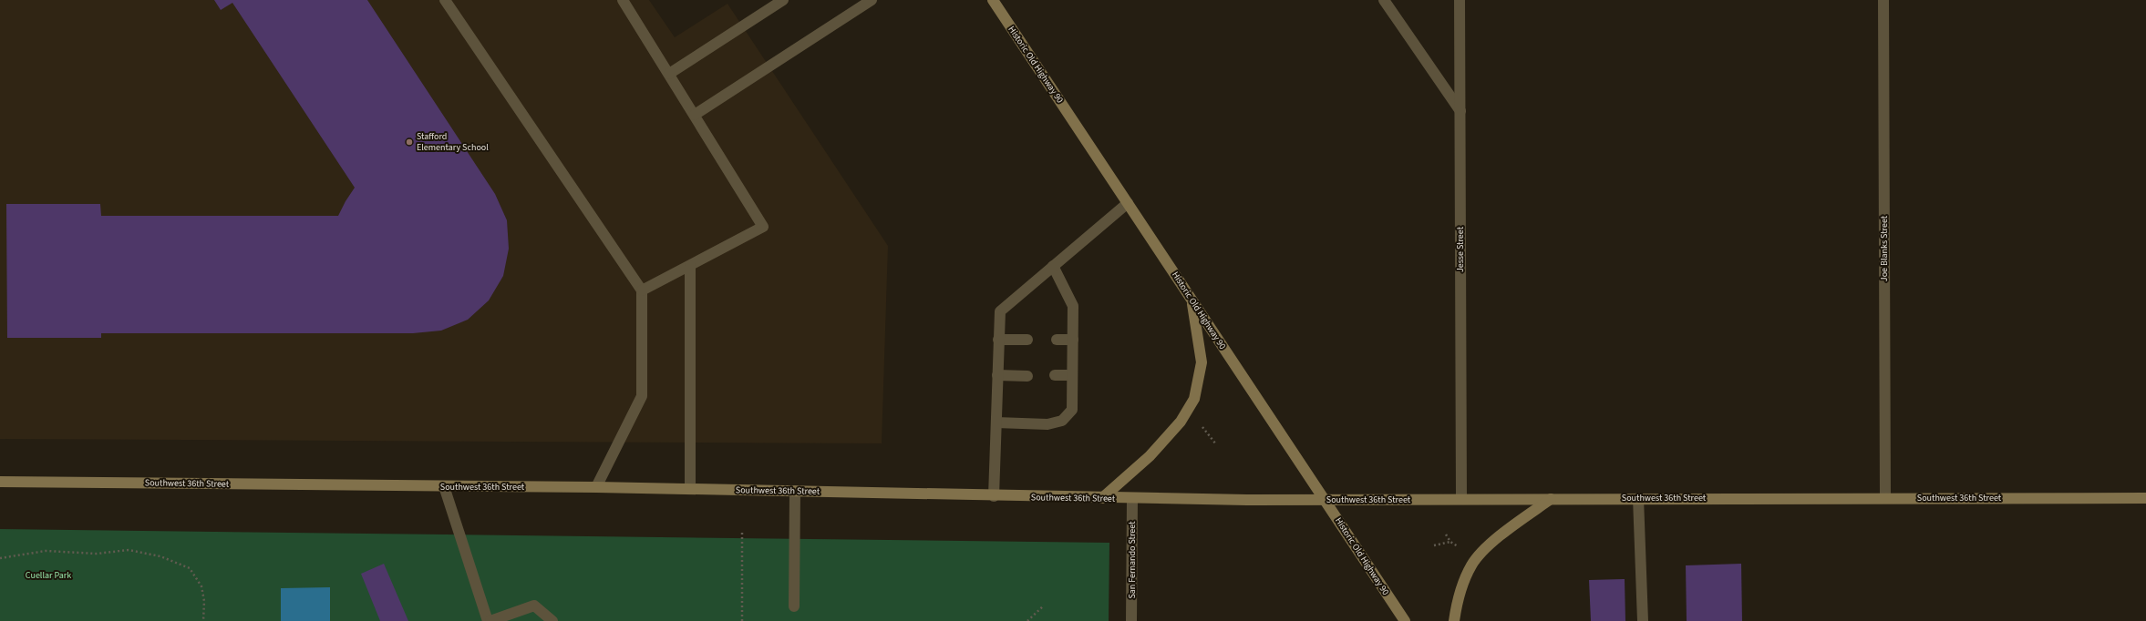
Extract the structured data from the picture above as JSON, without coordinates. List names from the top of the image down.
{
  "streets": {
    "main road": ["Historic Old Highway 90", "Southwest 36th Street"],
    "street": ["Joe Blanks Street", "Jesse Street", "San Fernando Street"]
  },
  "crossings": [
    ["Historic Old Highway 90", "Southwest 36th Street"],
    ["Joe Blanks Street", "Southwest 36th Street"],
    ["Jesse Street", "Southwest 36th Street"],
    ["Southwest 36th Street", "San Fernando Street"]
  ],
  "parks": ["Cuellar Park"],
  "places": ["Stafford Elementary School"]
}
